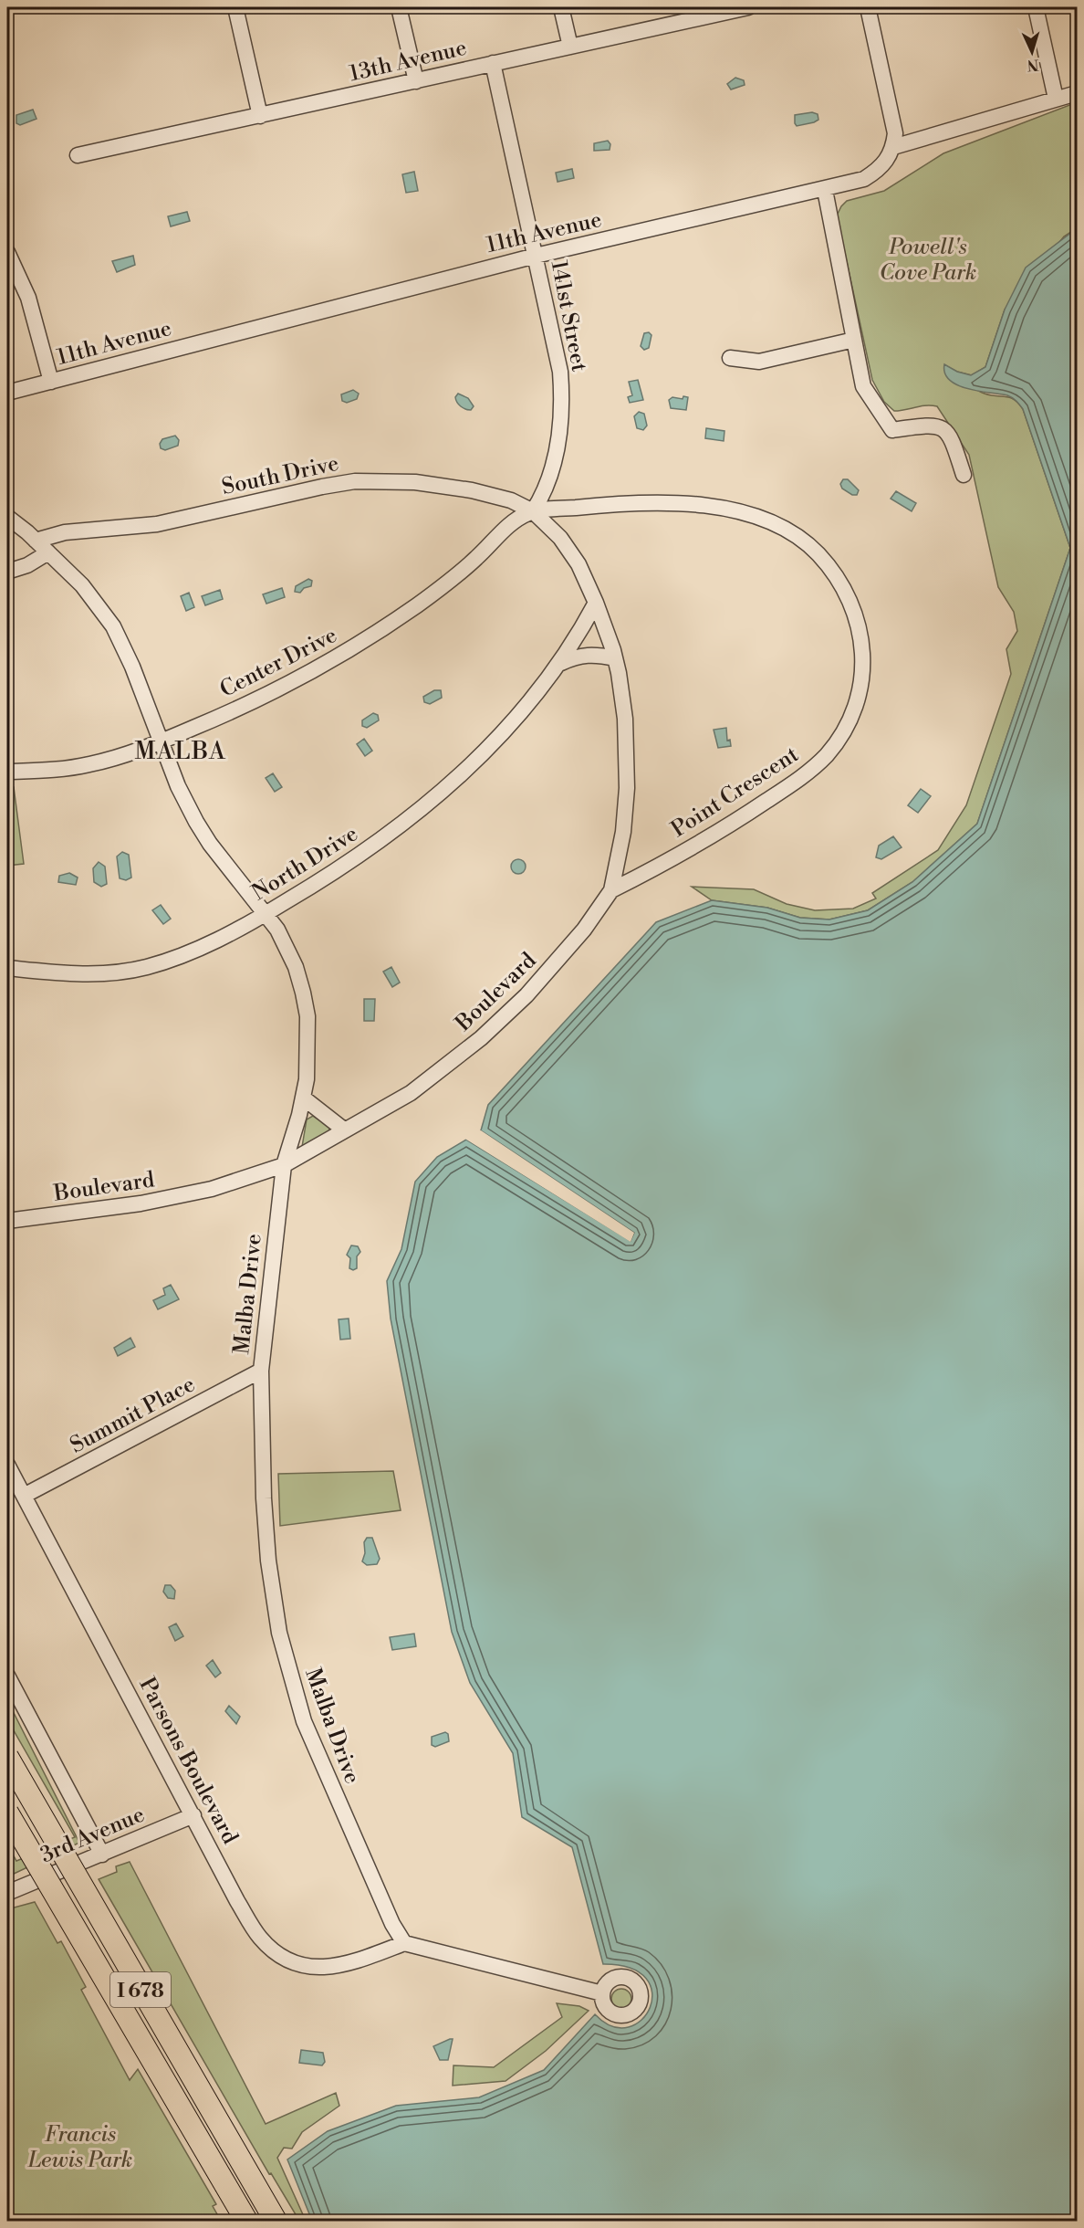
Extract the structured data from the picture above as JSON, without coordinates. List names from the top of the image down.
{
  "streets": {
    "highway": ["I 678"],
    "street": [
      "13th Avenue",
      "11th Avenue",
      "141st Street",
      "South Drive",
      "Center Drive",
      "Point Crescent",
      "North Drive",
      "Boulevard",
      "Malba Drive",
      "Summit Place",
      "Parsons Boulevard",
      "3rd Avenue"
    ]
  },
  "crossings": [
    ["13th Avenue", "141st Street"],
    ["11th Avenue", "141st Street"],
    ["141st Street", "South Drive"],
    ["141st Street", "Center Drive"],
    ["141st Street", "Point Crescent"],
    ["141st Street", "Boulevard"],
    ["South Drive", "Center Drive"],
    ["South Drive", "Point Crescent"],
    ["South Drive", "Boulevard"],
    ["South Drive", "Malba Drive"],
    ["Center Drive", "Point Crescent"],
    ["Center Drive", "Boulevard"],
    ["Center Drive", "Malba Drive"],
    ["Point Crescent", "Boulevard"],
    ["North Drive", "Boulevard"],
    ["North Drive", "Malba Drive"],
    ["Boulevard", "Malba Drive"],
    ["Malba Drive", "Summit Place"],
    ["Malba Drive", "Parsons Boulevard"],
    ["Summit Place", "Parsons Boulevard"],
    ["Parsons Boulevard", "3rd Avenue"]
  ],
  "districts": ["MALBA"],
  "parks": ["Powell's Cove Park", "Francis Lewis Park"],
  "north": "bottom"
}
